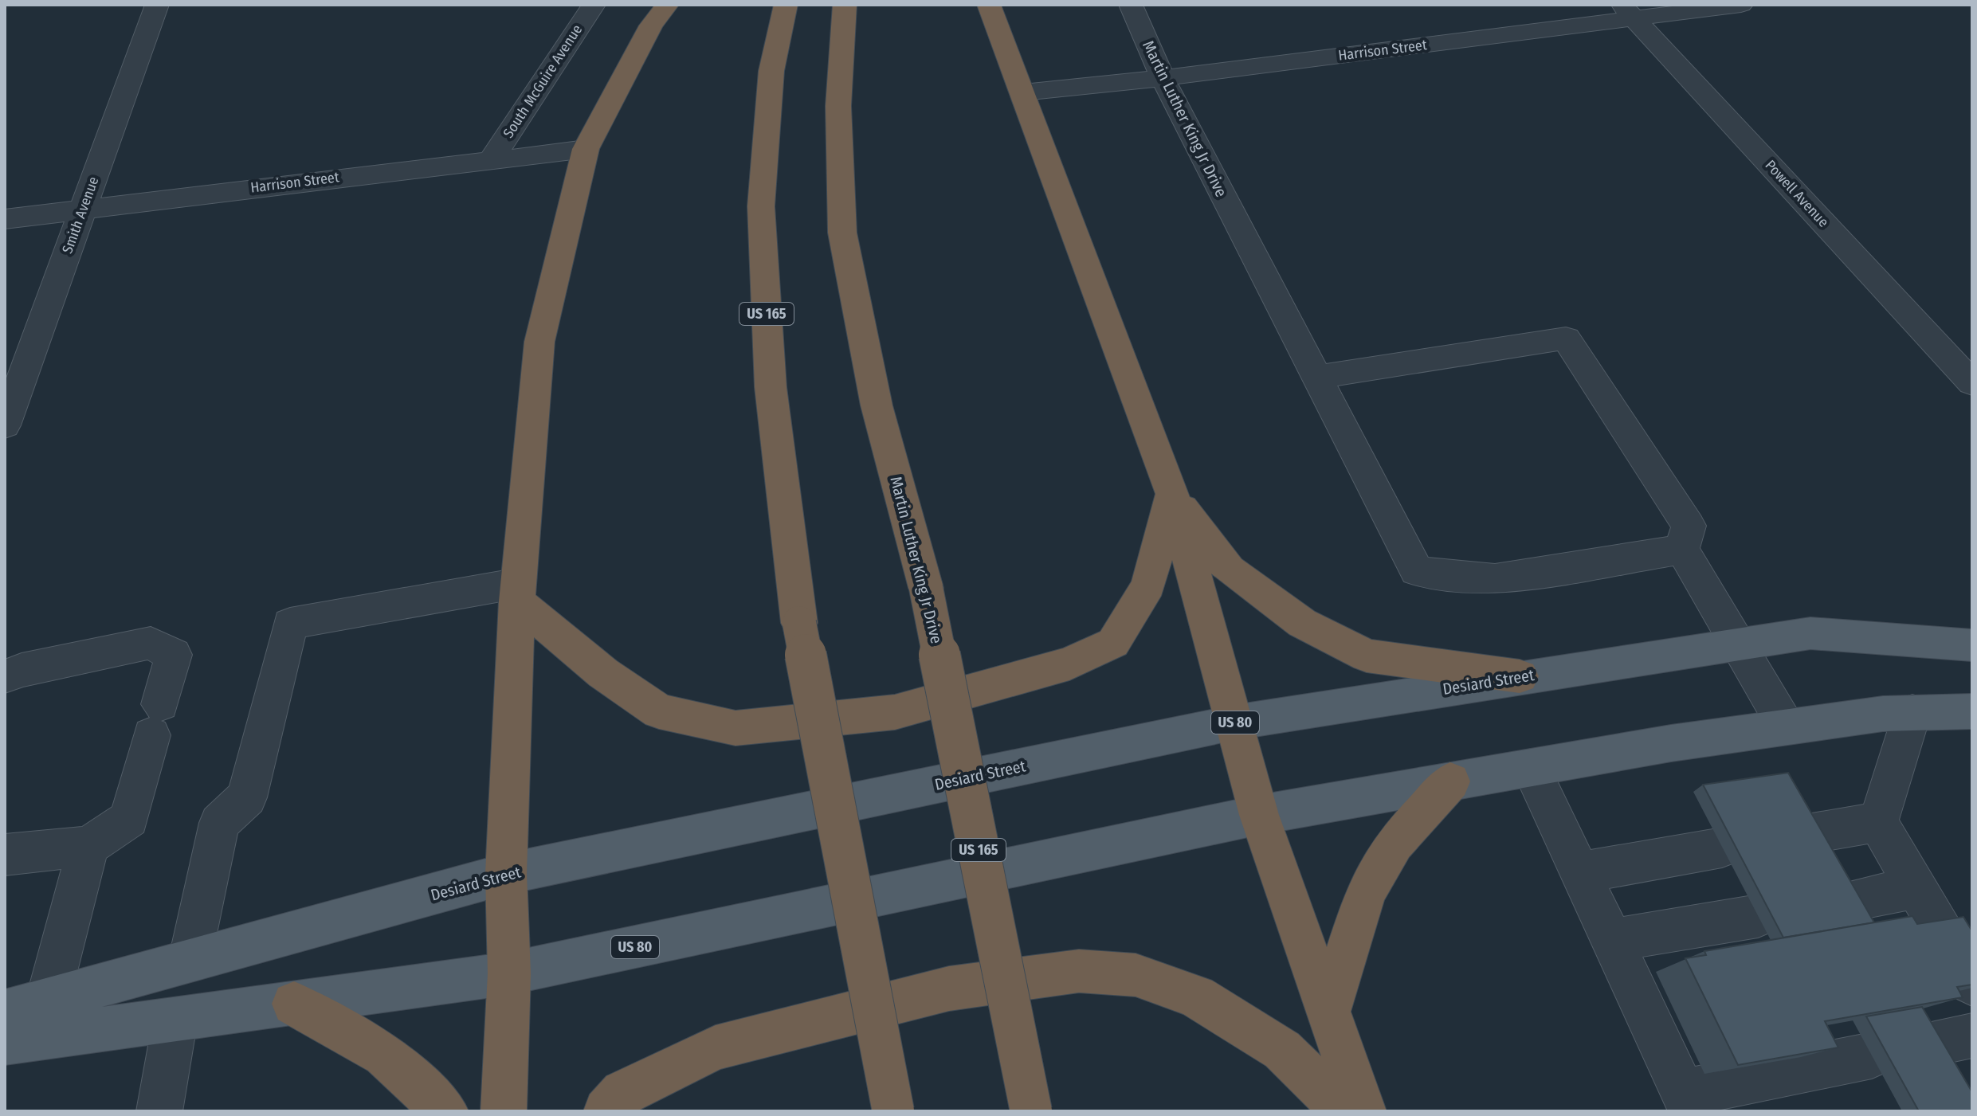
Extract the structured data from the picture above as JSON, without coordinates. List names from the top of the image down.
{
  "streets": {
    "highway": ["Martin Luther King Jr Drive", "US 165"],
    "main road": ["Desiard Street", "US 80"],
    "street": [
      "Harrison Street",
      "South McGuire Avenue",
      "Powell Avenue",
      "Smith Avenue"
    ]
  },
  "crossings": [
    ["Harrison Street", "South McGuire Avenue"],
    ["Harrison Street", "Martin Luther King Jr Drive"],
    ["Harrison Street", "Powell Avenue"],
    ["Harrison Street", "Smith Avenue"]
  ]
}
